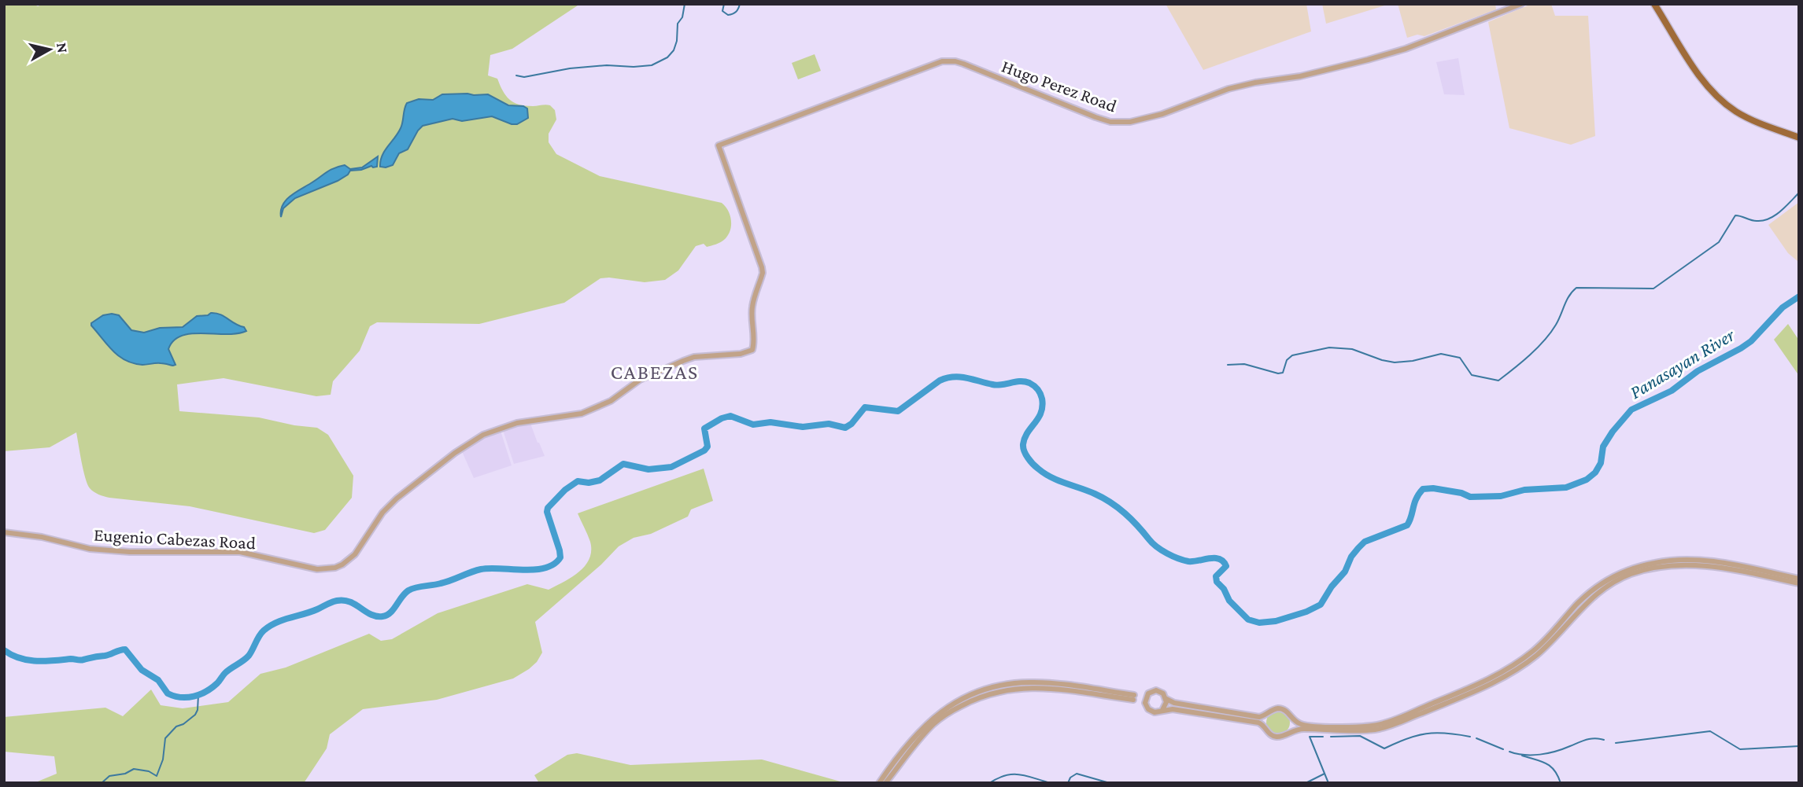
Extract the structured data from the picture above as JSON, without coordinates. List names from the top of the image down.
{
  "streets": {
    "street": ["Hugo Perez Road", "Eugenio Cabezas Road"]
  },
  "crossings": [
    ["Hugo Perez Road", "Eugenio Cabezas Road"]
  ],
  "districts": ["CABEZAS"],
  "water": ["Panasayan River"],
  "north": "right"
}
